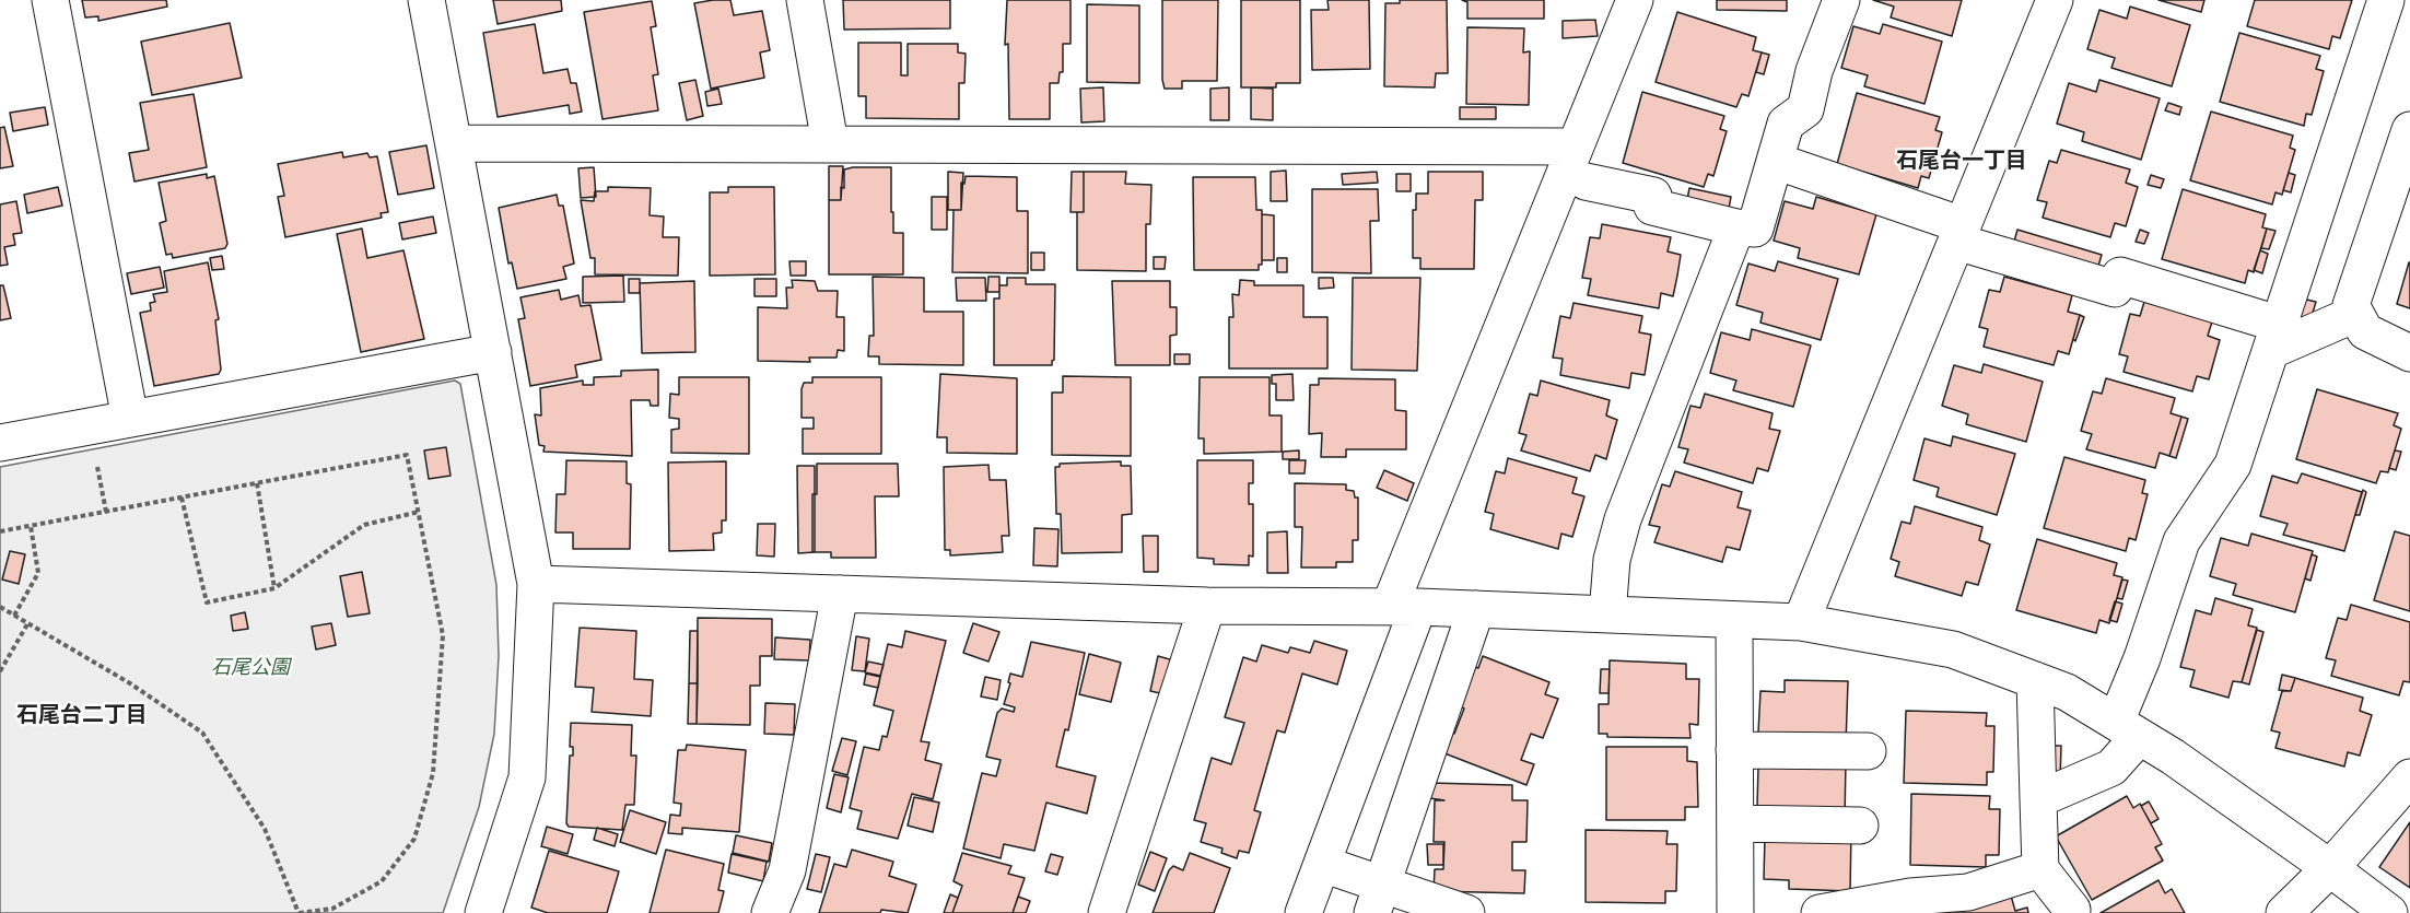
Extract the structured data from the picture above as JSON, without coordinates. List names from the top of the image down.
{
  "districts": ["石尾台一丁目", "石尾台二丁目"],
  "parks": ["石尾公園"]
}
